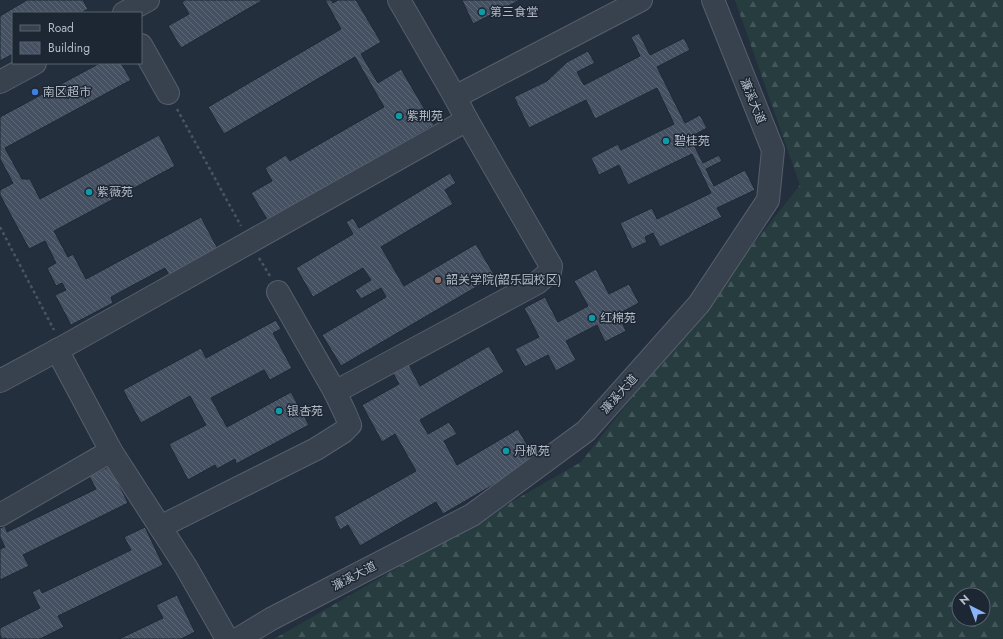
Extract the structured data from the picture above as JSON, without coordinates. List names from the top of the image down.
{
  "streets": {
    "lane": ["濂溪大道"]
  },
  "places": [
    "第三食堂",
    "南区超市",
    "紫荆苑",
    "碧桂苑",
    "紫薇苑",
    "韶关学院(韶乐园校区)",
    "红棉苑",
    "银杏苑",
    "丹枫苑"
  ],
  "legend": ["Road", "Building"],
  "north": "top left"
}
